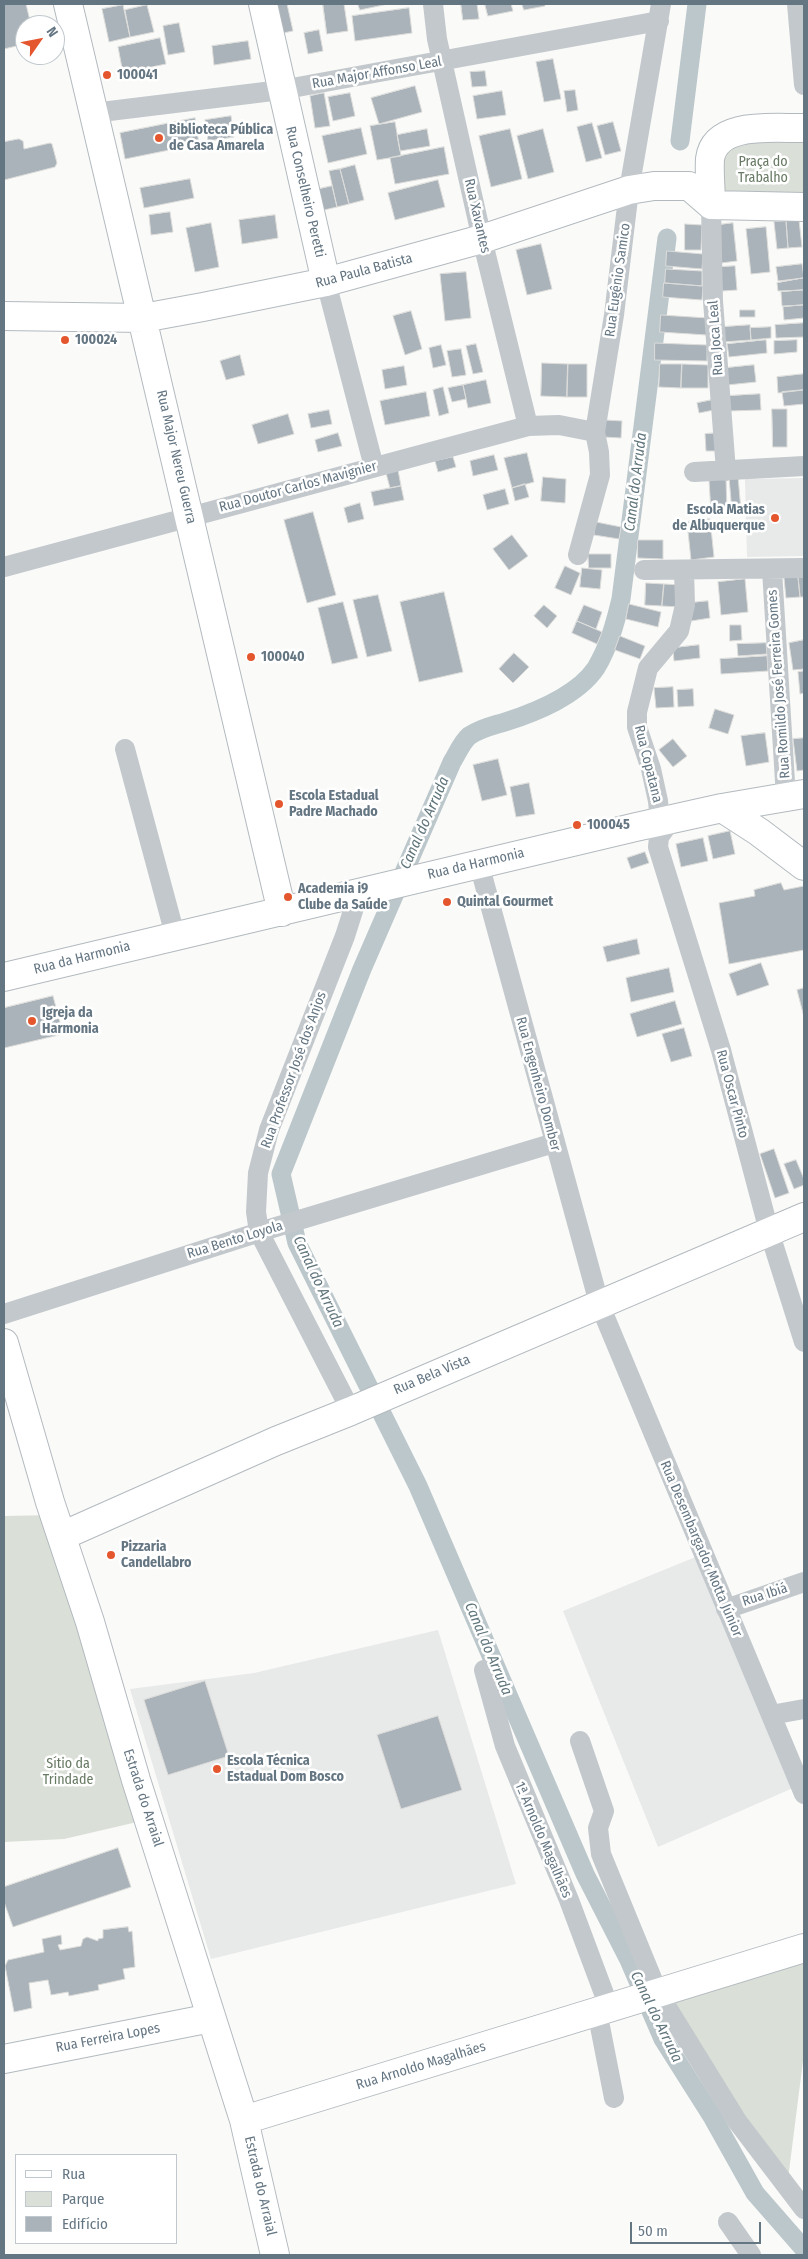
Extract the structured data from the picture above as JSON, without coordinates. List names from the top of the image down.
{
  "streets": {
    "street": [
      "Rua Major Affonso Leal",
      "Rua Conselheiro Peretti",
      "Rua Xavantes",
      "Rua Paula Batista",
      "Rua Eugênio Samico",
      "Rua Joca Leal",
      "Rua Major Nereu Guerra",
      "Rua Doutor Carlos Mavignier",
      "Rua Romildo José Ferreira Gomes",
      "Rua Copatana",
      "Rua da Harmonia",
      "Rua Professor José dos Anjos",
      "Rua Engenheiro Domber",
      "Rua Oscar Pinto",
      "Rua Bento Loyola",
      "Rua Bela Vista",
      "Rua Desembargador Motta Júnior",
      "Rua Ibiá",
      "Estrada do Arraial",
      "1ª Arnoldo Magalhães",
      "Rua Ferreira Lopes",
      "Rua Arnoldo Magalhães"
    ]
  },
  "crossings": [
    ["Rua Major Affonso Leal", "Rua Conselheiro Peretti"],
    ["Rua Major Affonso Leal", "Rua Xavantes"],
    ["Rua Major Affonso Leal", "Rua Eugênio Samico"],
    ["Rua Major Affonso Leal", "Rua Major Nereu Guerra"],
    ["Rua Conselheiro Peretti", "Rua Paula Batista"],
    ["Rua Conselheiro Peretti", "Rua Doutor Carlos Mavignier"],
    ["Rua Xavantes", "Rua Paula Batista"],
    ["Rua Xavantes", "Rua Doutor Carlos Mavignier"],
    ["Rua Paula Batista", "Rua Eugênio Samico"],
    ["Rua Paula Batista", "Rua Joca Leal"],
    ["Rua Paula Batista", "Rua Major Nereu Guerra"],
    ["Rua Eugênio Samico", "Rua Doutor Carlos Mavignier"],
    ["Rua Major Nereu Guerra", "Rua Doutor Carlos Mavignier"],
    ["Rua Major Nereu Guerra", "Rua da Harmonia"],
    ["Rua Romildo José Ferreira Gomes", "Rua Copatana"],
    ["Rua Romildo José Ferreira Gomes", "Rua da Harmonia"],
    ["Rua Copatana", "Rua da Harmonia"],
    ["Rua Copatana", "Rua Oscar Pinto"],
    ["Rua da Harmonia", "Rua Professor José dos Anjos"],
    ["Rua da Harmonia", "Rua Engenheiro Domber"],
    ["Rua da Harmonia", "Rua Oscar Pinto"],
    ["Rua Professor José dos Anjos", "Rua Bento Loyola"],
    ["Rua Professor José dos Anjos", "Rua Bela Vista"],
    ["Rua Engenheiro Domber", "Rua Bento Loyola"],
    ["Rua Engenheiro Domber", "Rua Bela Vista"],
    ["Rua Engenheiro Domber", "Rua Desembargador Motta Júnior"],
    ["Rua Oscar Pinto", "Rua Bela Vista"],
    ["Rua Bela Vista", "Rua Desembargador Motta Júnior"],
    ["Rua Bela Vista", "Estrada do Arraial"],
    ["Rua Desembargador Motta Júnior", "Rua Ibiá"],
    ["Estrada do Arraial", "Rua Ferreira Lopes"],
    ["Estrada do Arraial", "Rua Arnoldo Magalhães"],
    ["1ª Arnoldo Magalhães", "Rua Arnoldo Magalhães"]
  ],
  "water": ["Canal do Arruda"],
  "parks": ["Praça do Trabalho", "Sítio da Trindade"],
  "places": [
    "100041",
    "Biblioteca Pública de Casa Amarela",
    "100024",
    "Escola Matias de Albuquerque",
    "100040",
    "Escola Estadual Padre Machado",
    "100045",
    "Academia i9 Clube da Saúde",
    "Quintal Gourmet",
    "Igreja da Harmonia",
    "Pizzaria Candellabro",
    "Escola Técnica Estadual Dom Bosco"
  ],
  "legend": ["Rua", "Parque", "Edifício"],
  "scale_bar": "50 m",
  "north": "top right"
}
